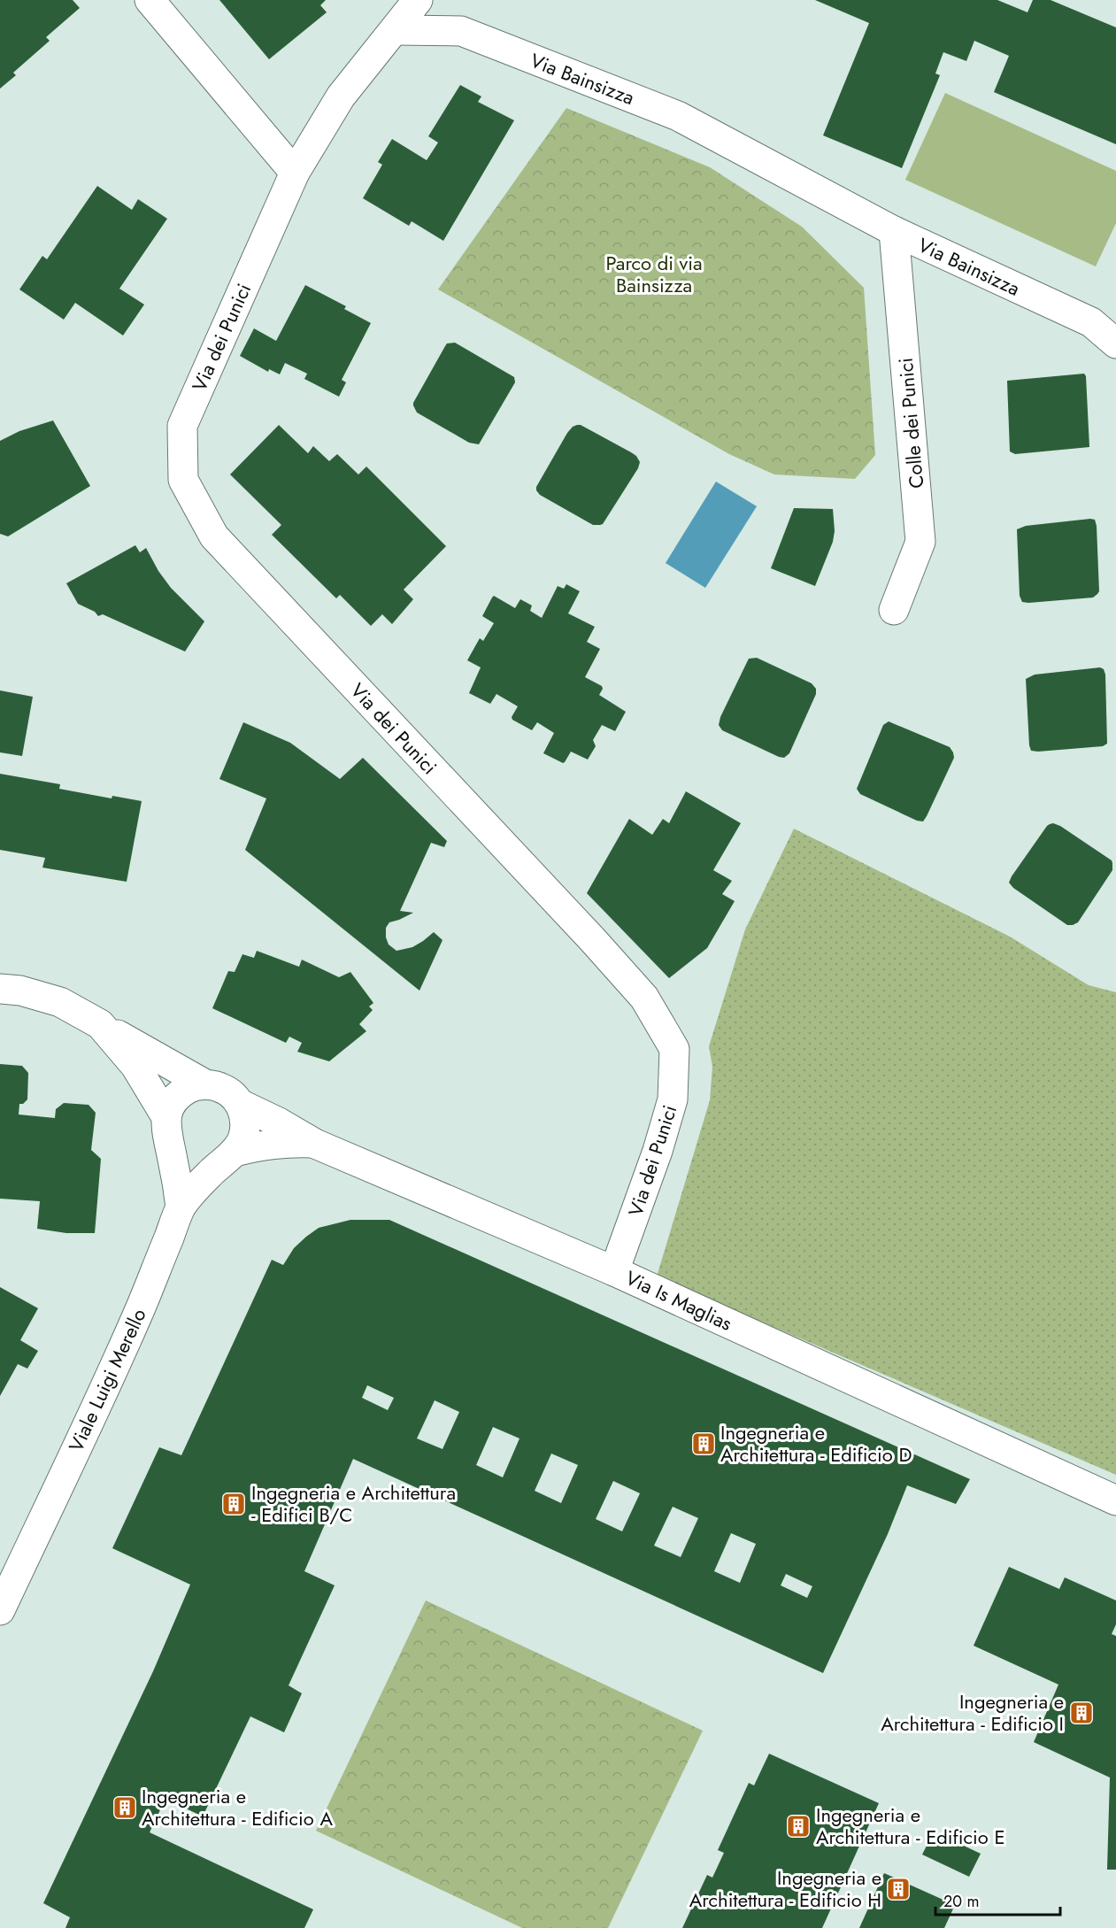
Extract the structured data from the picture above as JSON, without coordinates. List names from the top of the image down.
{
  "streets": {
    "street": [
      "Via Bainsizza",
      "Via dei Punici",
      "Colle dei Punici",
      "Via Is Maglias",
      "Viale Luigi Merello"
    ]
  },
  "crossings": [
    ["Via Bainsizza", "Colle dei Punici"],
    ["Via dei Punici", "Via Is Maglias"],
    ["Via Is Maglias", "Viale Luigi Merello"]
  ],
  "parks": ["Parco di via Bainsizza"],
  "places": {
    "building": [
      "Ingegneria e Architettura - Edificio D",
      "Ingegneria e Architettura - Edifici B/C",
      "Ingegneria e Architettura - Edificio I",
      "Ingegneria e Architettura - Edificio A",
      "Ingegneria e Architettura - Edificio E",
      "Ingegneria e Architettura - Edificio H"
    ]
  },
  "scale_bar": "20 m"
}
